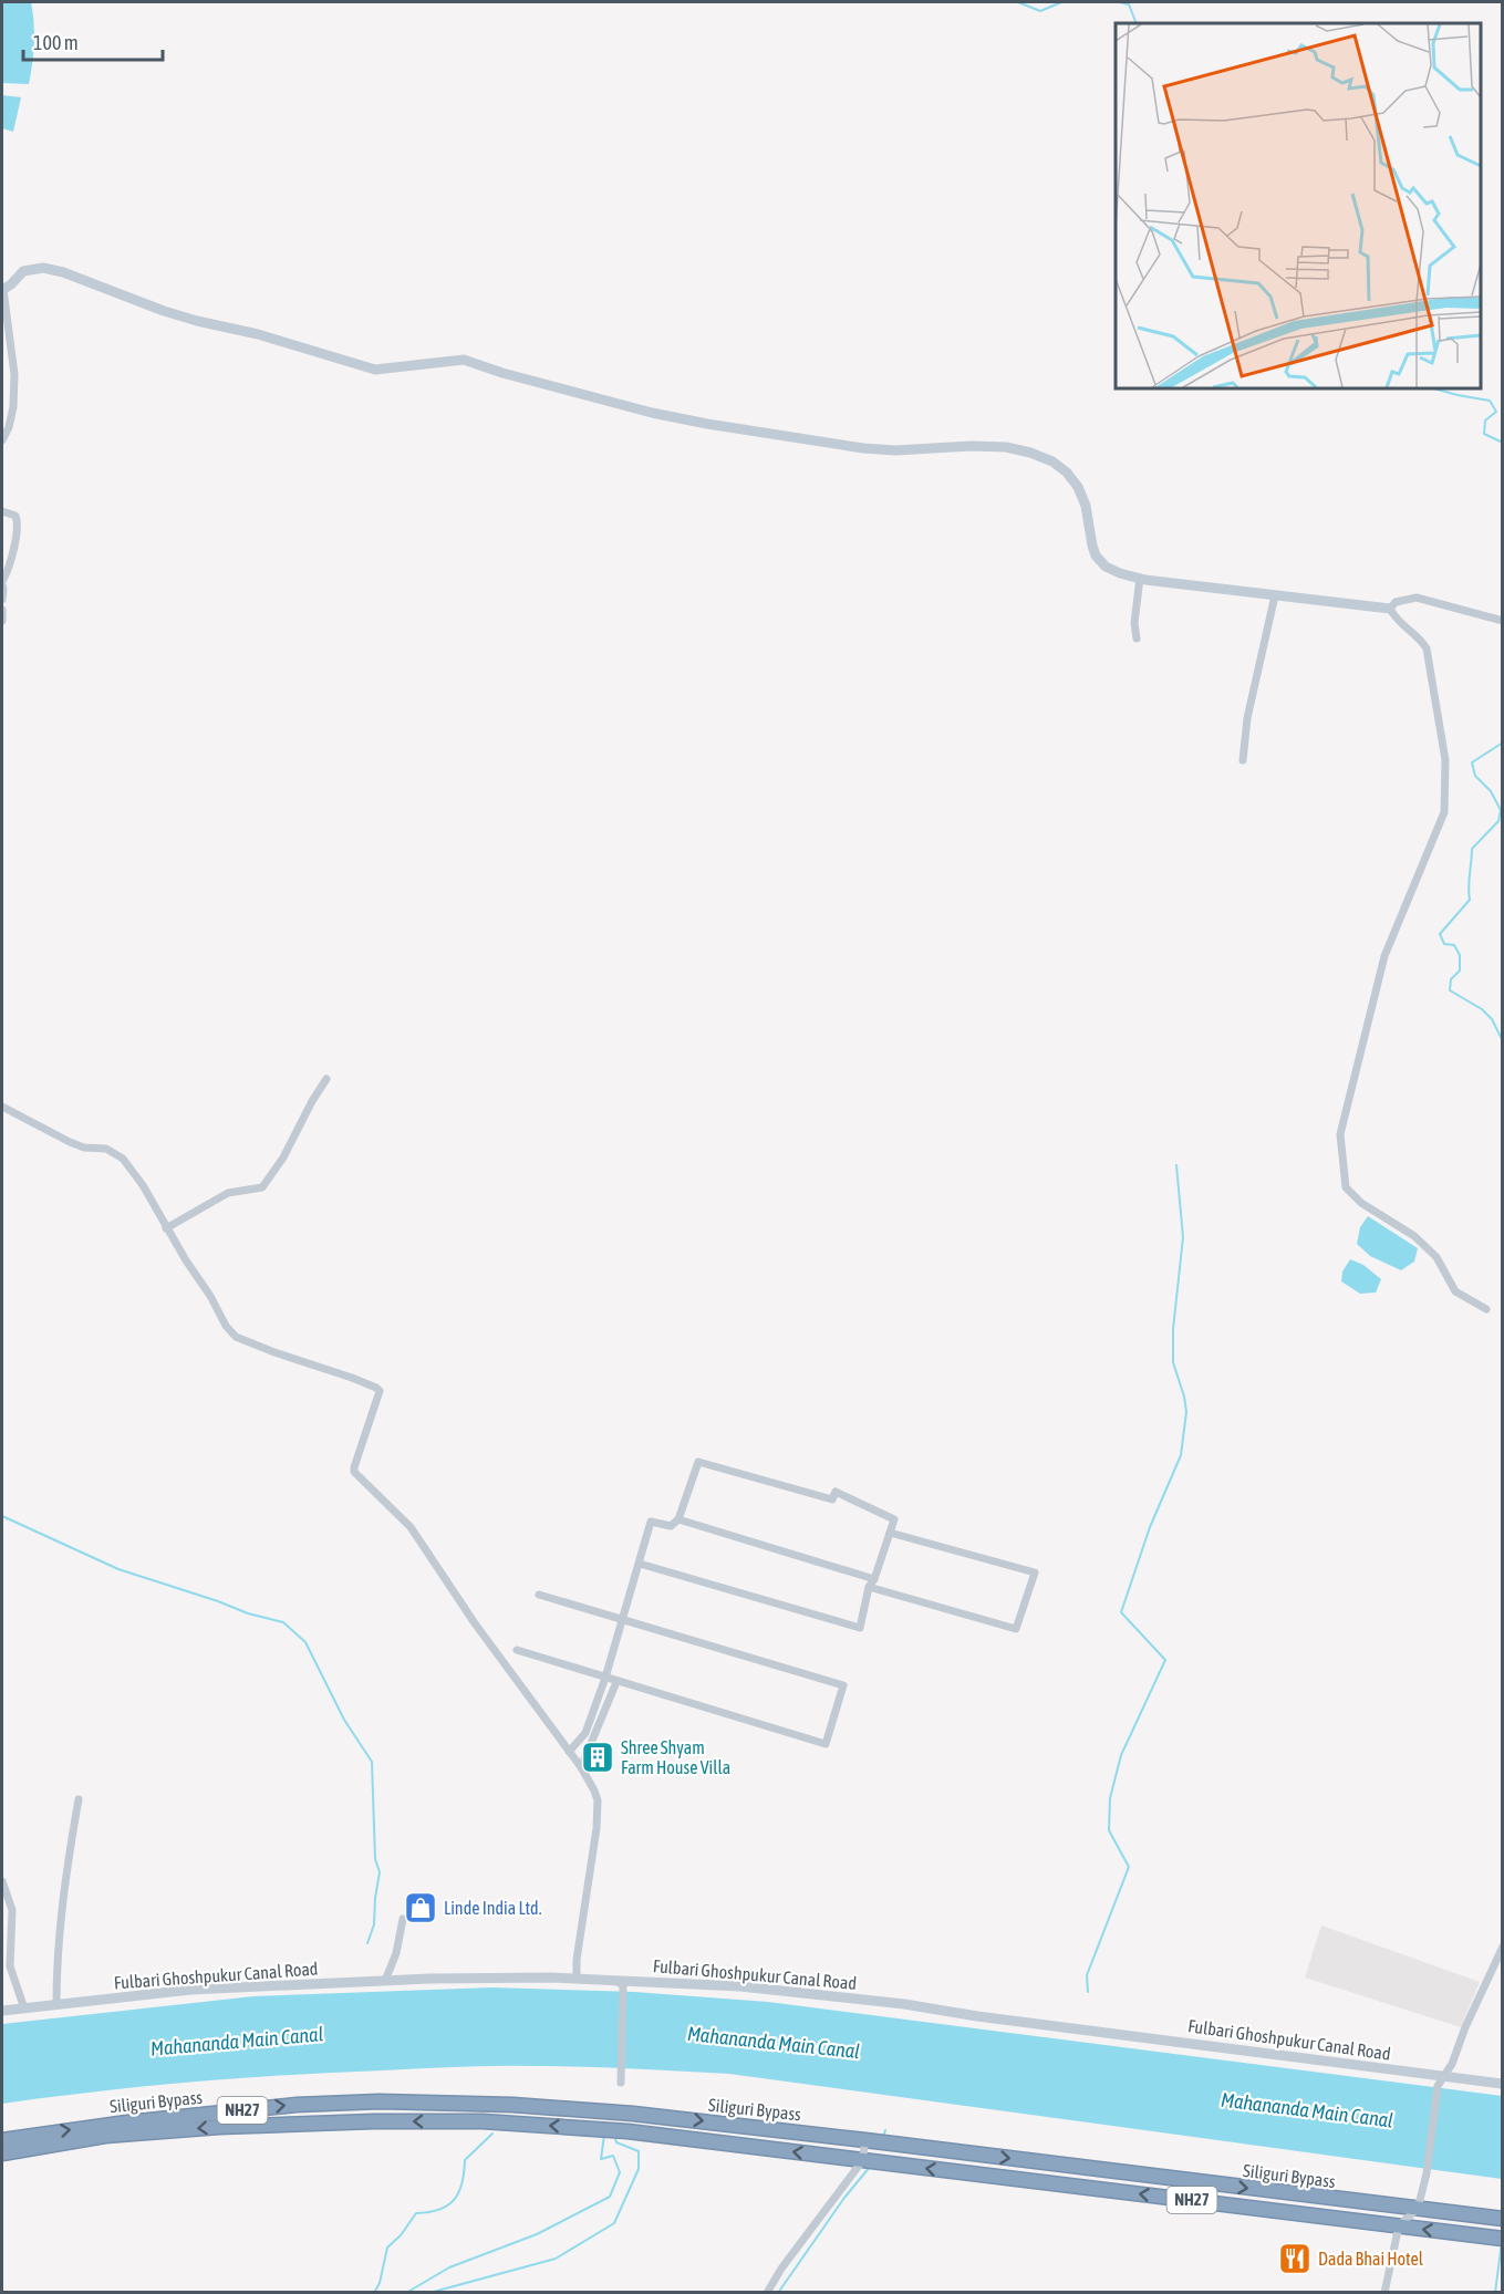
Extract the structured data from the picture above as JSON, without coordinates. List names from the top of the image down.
{
  "streets": {
    "highway": ["Siliguri Bypass", "NH27"],
    "street": ["Fulbari Ghoshpukur Canal Road"]
  },
  "water": ["Mahananda Main Canal"],
  "places": {
    "building": ["Shree Shyam Farm House Villa"],
    "shop": ["Linde India Ltd."],
    "restaurant": ["Dada Bhai Hotel"]
  },
  "scale_bar": "100 m"
}
